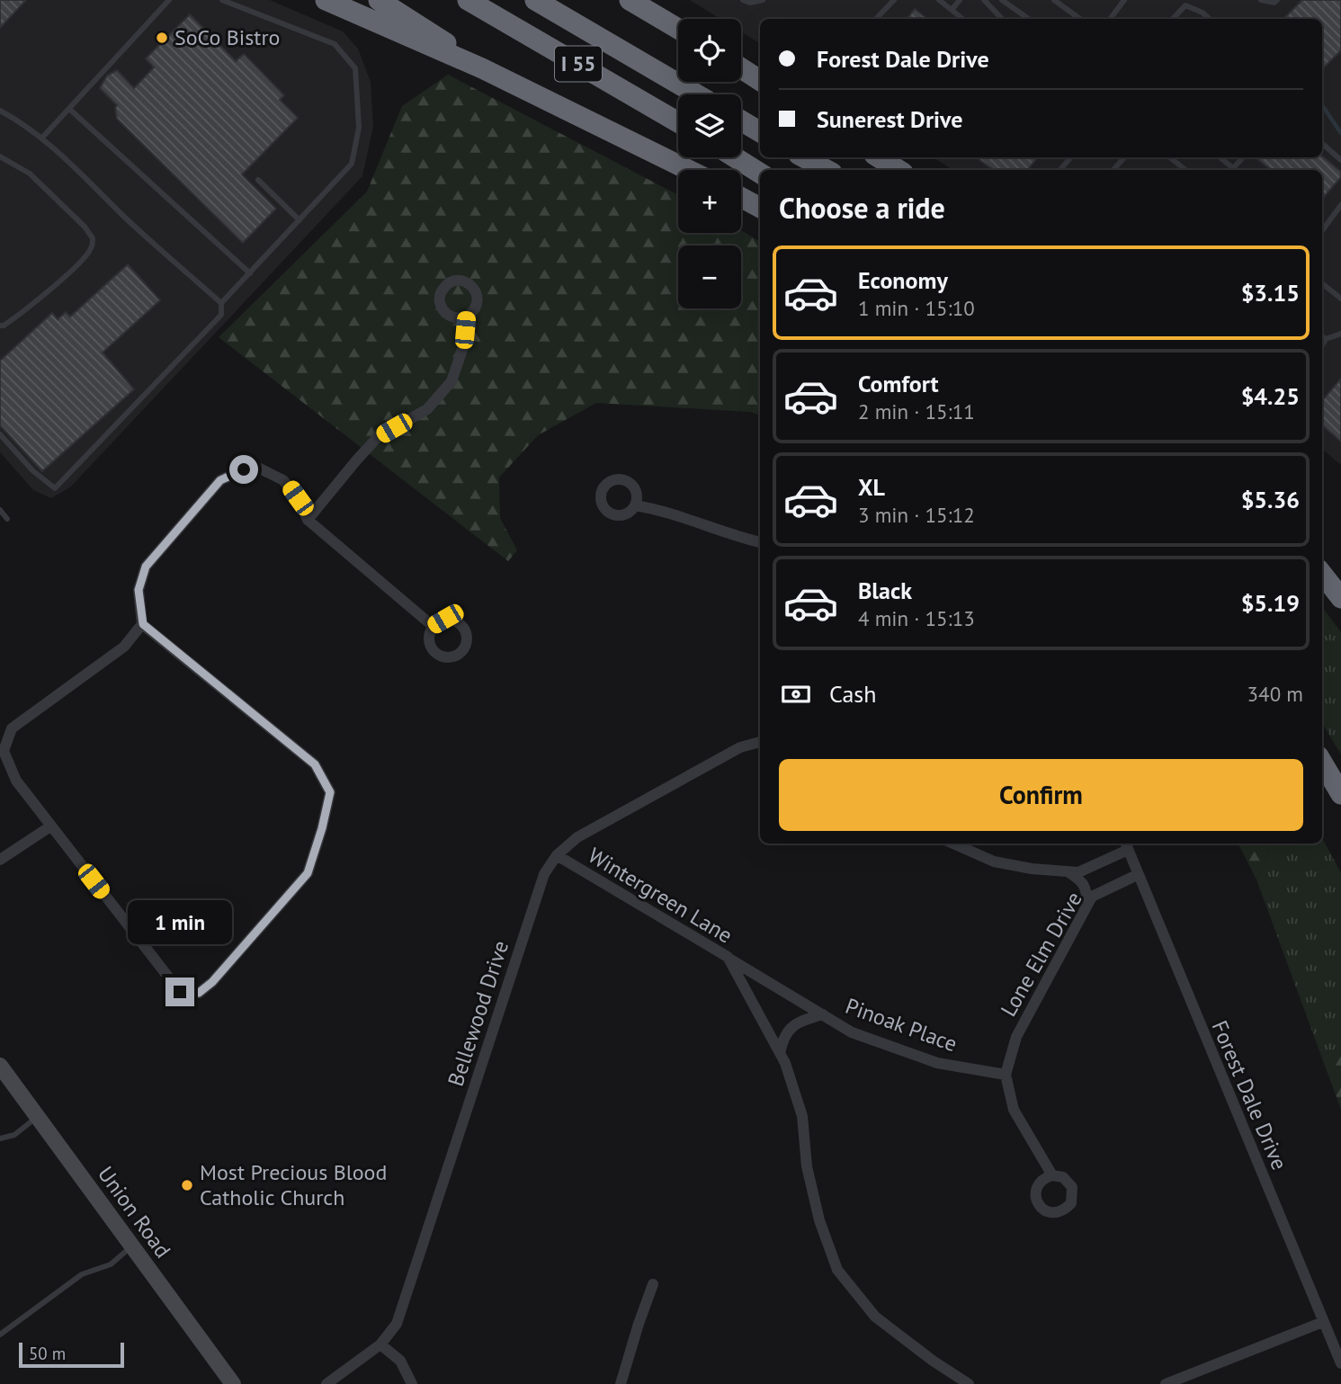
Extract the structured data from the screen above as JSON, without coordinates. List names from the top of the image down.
{
  "streets": {
    "highway": ["I 55"],
    "main road": ["Union Road"],
    "street": [
      "Wintergreen Lane",
      "Lone Elm Drive",
      "Bellewood Drive",
      "Pinoak Place",
      "Forest Dale Drive"
    ]
  },
  "crossings": [
    ["Wintergreen Lane", "Bellewood Drive"],
    ["Wintergreen Lane", "Pinoak Place"],
    ["Lone Elm Drive", "Pinoak Place"],
    ["Lone Elm Drive", "Forest Dale Drive"]
  ],
  "places": ["SoCo Bistro", "Most Precious Blood Catholic Church"],
  "scale_bar": "50 m",
  "page": {
    "map_buttons": ["+", "−"],
    "banner": ["Forest Dale Drive", "Sunerest Drive"],
    "heading": "Choose a ride",
    "list": [
      {
        "name": "Economy",
        "note": "1 min · 15:10",
        "value": "$3.15"
      },
      {
        "name": "Comfort",
        "note": "2 min · 15:11",
        "value": "$4.25"
      },
      {
        "name": "XL",
        "note": "3 min · 15:12",
        "value": "$5.36"
      },
      {
        "name": "Black",
        "note": "4 min · 15:13",
        "value": "$5.19"
      }
    ],
    "pay": ["Cash", "340 m"],
    "buttons": "Confirm",
    "bubble": "1 min",
    "scale": "50 m"
  }
}
